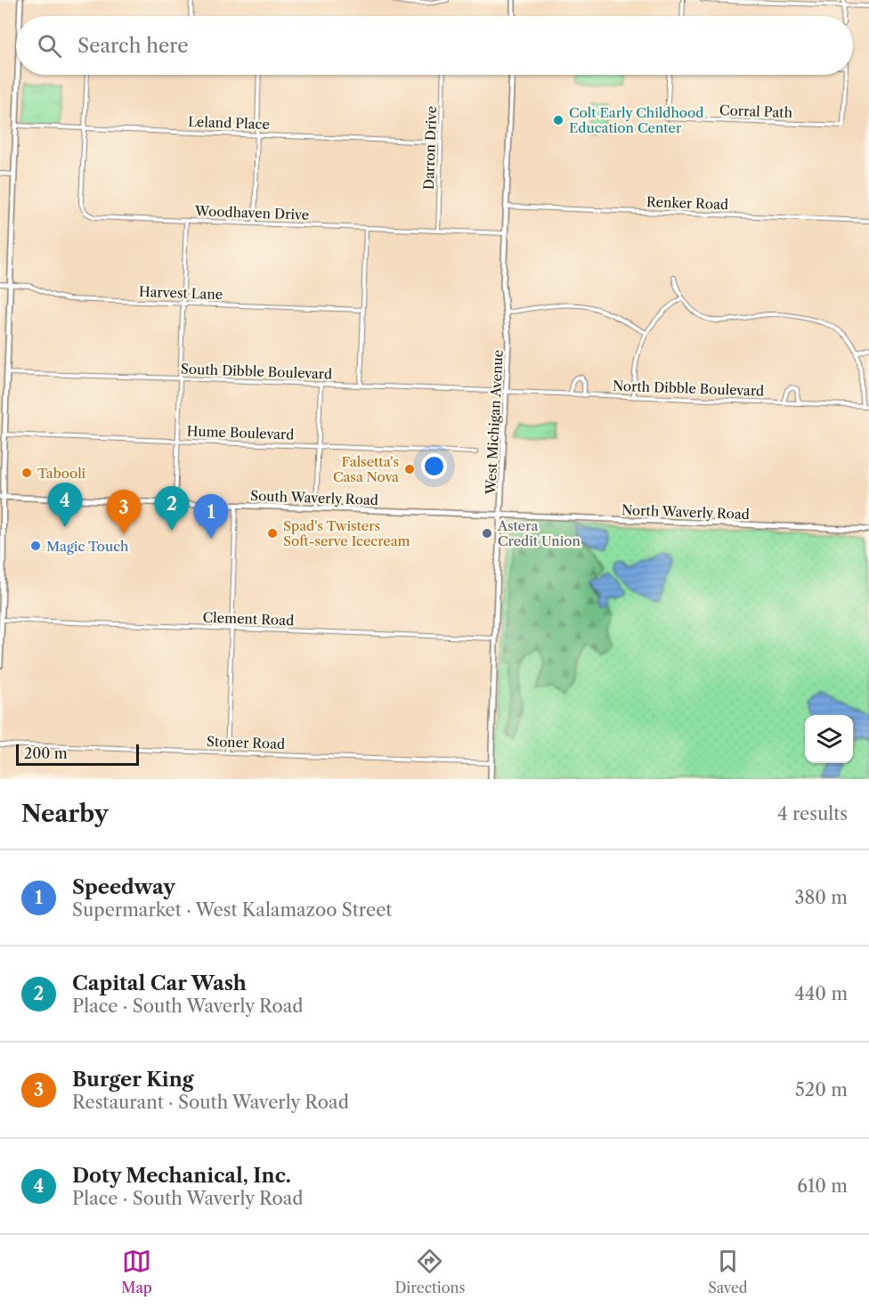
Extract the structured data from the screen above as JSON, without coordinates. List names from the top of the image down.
{
  "streets": {
    "street": [
      "Corral Path",
      "Leland Place",
      "Darron Drive",
      "Renker Road",
      "Woodhaven Drive",
      "Harvest Lane",
      "South Dibble Boulevard",
      "North Dibble Boulevard",
      "West Michigan Avenue",
      "Hume Boulevard",
      "South Waverly Road",
      "North Waverly Road",
      "Clement Road",
      "Stoner Road"
    ]
  },
  "crossings": [
    ["Leland Place", "Darron Drive"],
    ["Leland Place", "Woodhaven Drive"],
    ["Darron Drive", "Woodhaven Drive"],
    ["Renker Road", "West Michigan Avenue"],
    ["Woodhaven Drive", "West Michigan Avenue"],
    ["South Dibble Boulevard", "North Dibble Boulevard"],
    ["South Dibble Boulevard", "West Michigan Avenue"],
    ["North Dibble Boulevard", "West Michigan Avenue"],
    ["West Michigan Avenue", "South Waverly Road"],
    ["West Michigan Avenue", "North Waverly Road"],
    ["West Michigan Avenue", "Clement Road"],
    ["West Michigan Avenue", "Stoner Road"],
    ["South Waverly Road", "North Waverly Road"]
  ],
  "places": [
    "Colt Early Childhood Education Center",
    "Falsetta's Casa Nova",
    "Tabooli",
    "Spad's Twisters Soft-serve Icecream",
    "Astera Credit Union",
    "Magic Touch"
  ],
  "scale_bar": "200 m",
  "page": {
    "search": "Search here",
    "pins": [
      "4",
      "2",
      "3",
      "1"
    ],
    "scale": "200 m",
    "heading": ["Nearby", "4 results"],
    "list": [
      {
        "mark": "1",
        "name": "Speedway",
        "note": "Supermarket · West Kalamazoo Street",
        "value": "380 m"
      },
      {
        "mark": "2",
        "name": "Capital Car Wash",
        "note": "Place · South Waverly Road",
        "value": "440 m"
      },
      {
        "mark": "3",
        "name": "Burger King",
        "note": "Restaurant · South Waverly Road",
        "value": "520 m"
      },
      {
        "mark": "4",
        "name": "Doty Mechanical, Inc.",
        "note": "Place · South Waverly Road",
        "value": "610 m"
      }
    ],
    "nav": ["Map", "Directions", "Saved"]
  }
}
